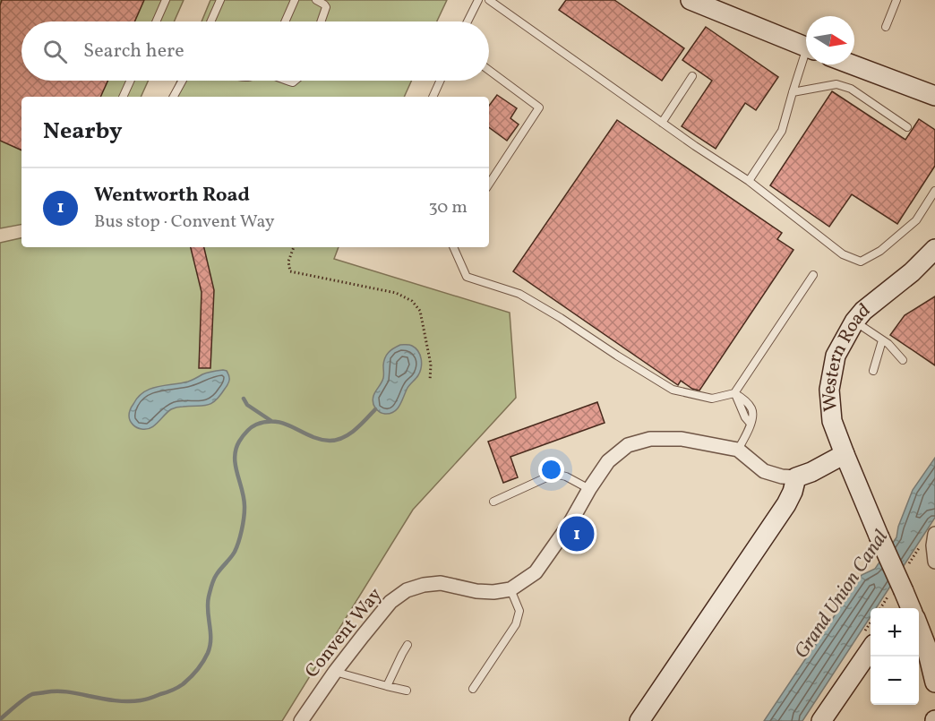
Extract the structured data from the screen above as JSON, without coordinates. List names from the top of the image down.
{
  "streets": {
    "street": ["Western Road", "Convent Way"]
  },
  "water": ["Grand Union Canal"],
  "north": "right",
  "page": {
    "search": "Search here",
    "heading": "Nearby",
    "list": [
      {
        "mark": "1",
        "name": "Wentworth Road",
        "note": "Bus stop · Convent Way",
        "value": "30 m"
      }
    ],
    "pins": "1",
    "map_buttons": ["+", "−"]
  }
}
